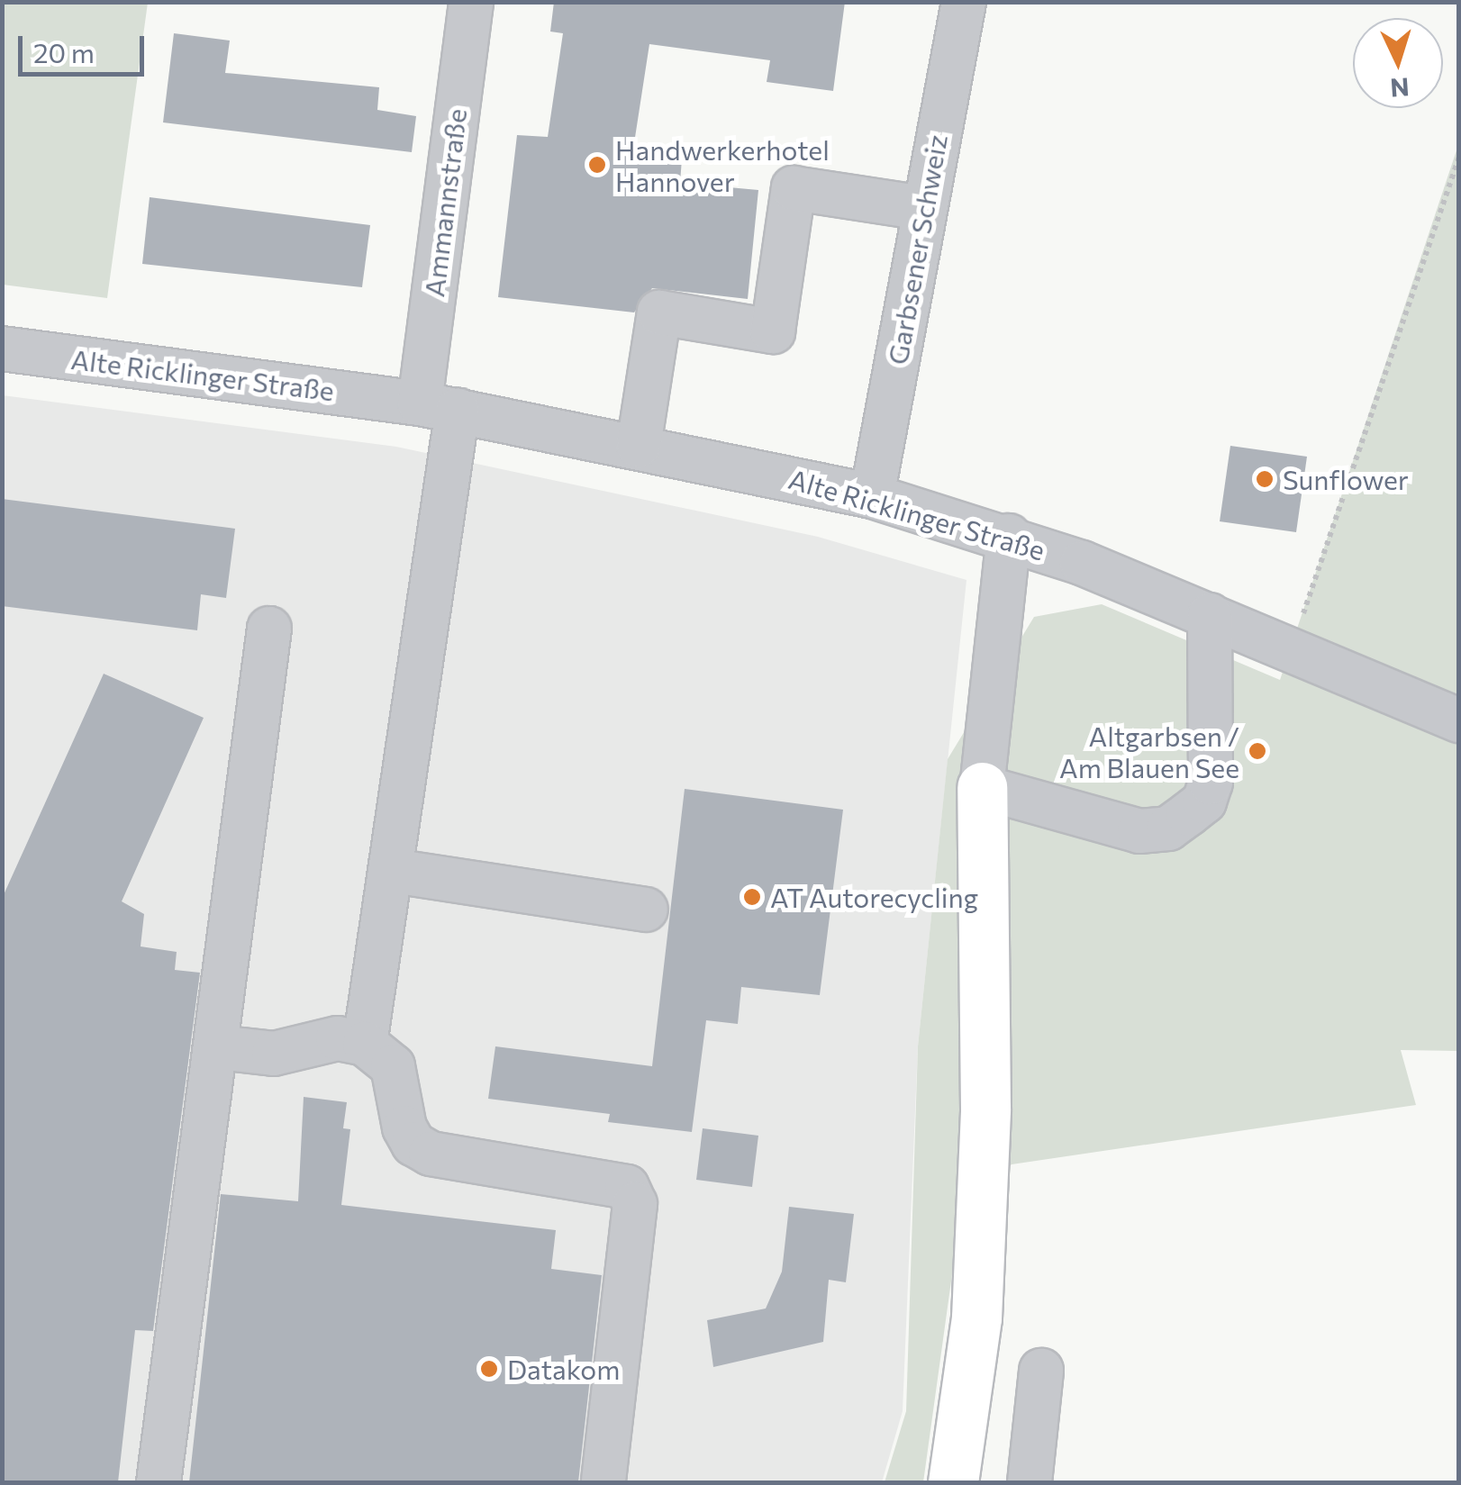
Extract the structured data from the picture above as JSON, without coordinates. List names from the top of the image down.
{
  "streets": {
    "street": ["Ammannstraße", "Garbsener Schweiz", "Alte Ricklinger Straße"]
  },
  "crossings": [
    ["Ammannstraße", "Alte Ricklinger Straße"],
    ["Garbsener Schweiz", "Alte Ricklinger Straße"]
  ],
  "places": [
    "Handwerkerhotel Hannover",
    "Sunflower",
    "Altgarbsen / Am Blauen See",
    "AT Autorecycling",
    "Datakom"
  ],
  "scale_bar": "20 m",
  "north": "bottom"
}
